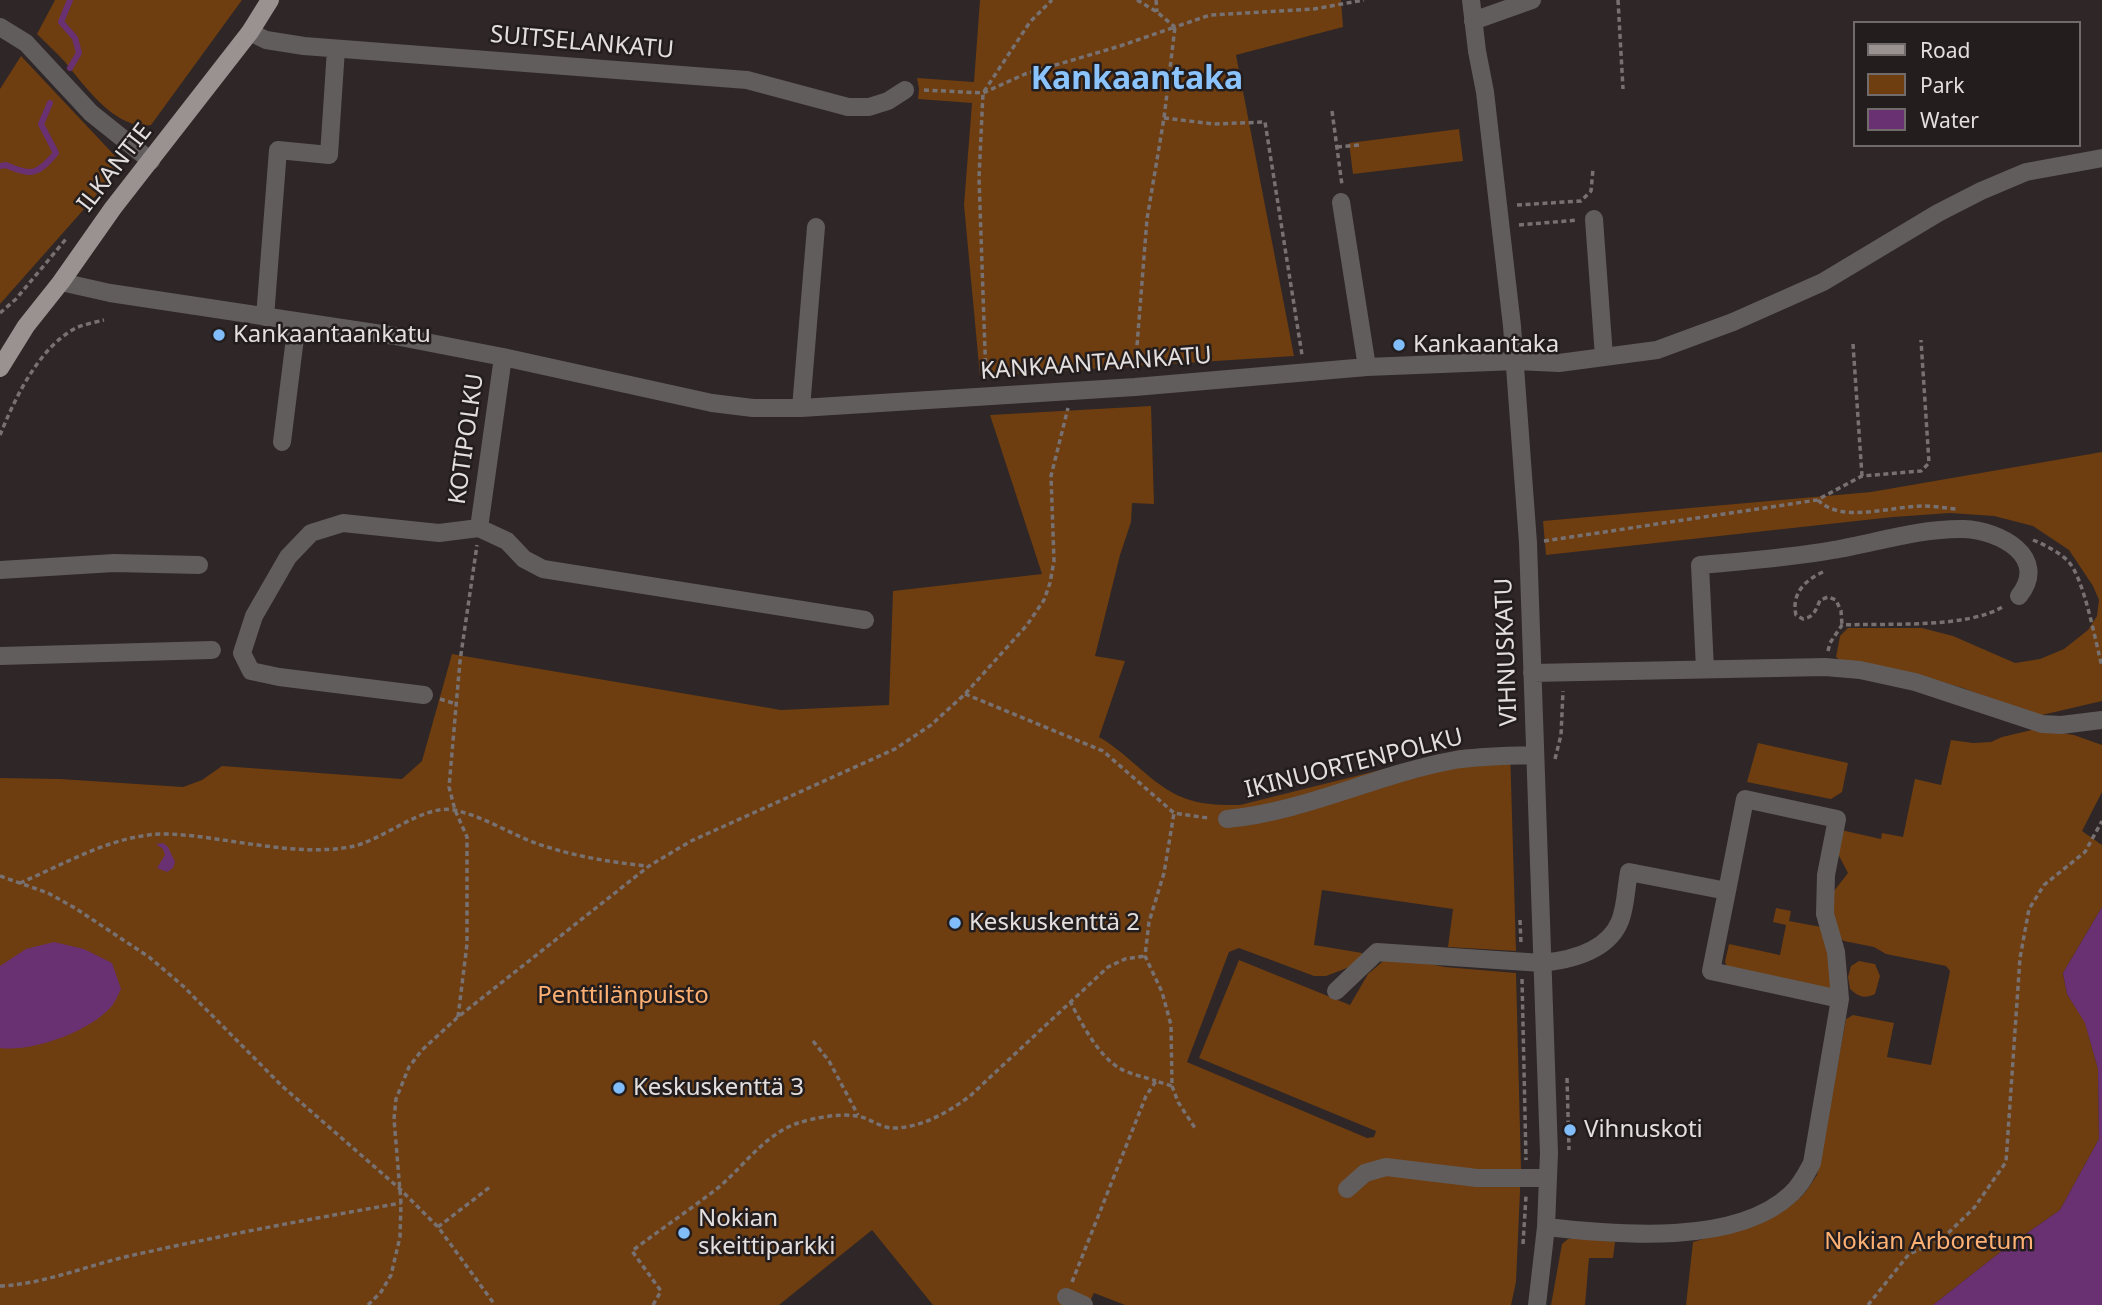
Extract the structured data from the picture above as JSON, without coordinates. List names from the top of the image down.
{
  "streets": {
    "main road": ["ILKANTIE"],
    "street": [
      "SUITSELANKATU",
      "KANKAANTAANKATU",
      "KOTIPOLKU",
      "VIHNUSKATU",
      "IKINUORTENPOLKU"
    ]
  },
  "crossings": [
    ["SUITSELANKATU", "ILKANTIE"],
    ["ILKANTIE", "KANKAANTAANKATU"],
    ["KANKAANTAANKATU", "KOTIPOLKU"],
    ["KANKAANTAANKATU", "VIHNUSKATU"],
    ["VIHNUSKATU", "IKINUORTENPOLKU"]
  ],
  "districts": ["Kankaantaka"],
  "parks": ["Penttilänpuisto", "Nokian Arboretum"],
  "places": [
    "Kankaantaankatu",
    "Kankaantaka",
    "Keskuskenttä 2",
    "Keskuskenttä 3",
    "Vihnuskoti",
    "Nokian skeittiparkki"
  ],
  "legend": ["Road", "Park", "Water"]
}
